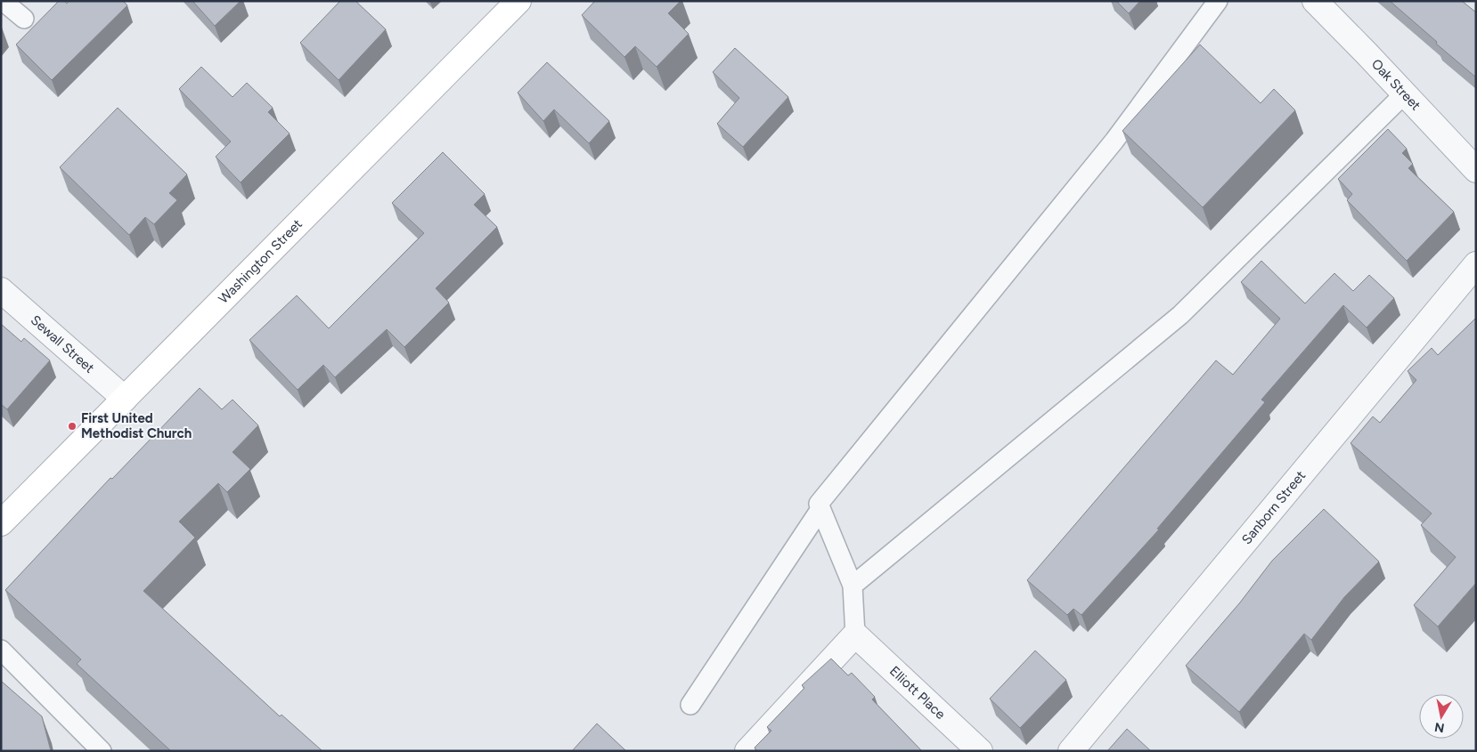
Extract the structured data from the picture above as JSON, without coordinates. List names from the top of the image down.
{
  "streets": {
    "main road": ["Washington Street"],
    "street": [
      "Oak Street",
      "Sewall Street",
      "Sanborn Street",
      "Elliott Place"
    ]
  },
  "crossings": [
    ["Washington Street", "Sewall Street"]
  ],
  "places": ["First United Methodist Church"],
  "north": "bottom"
}
